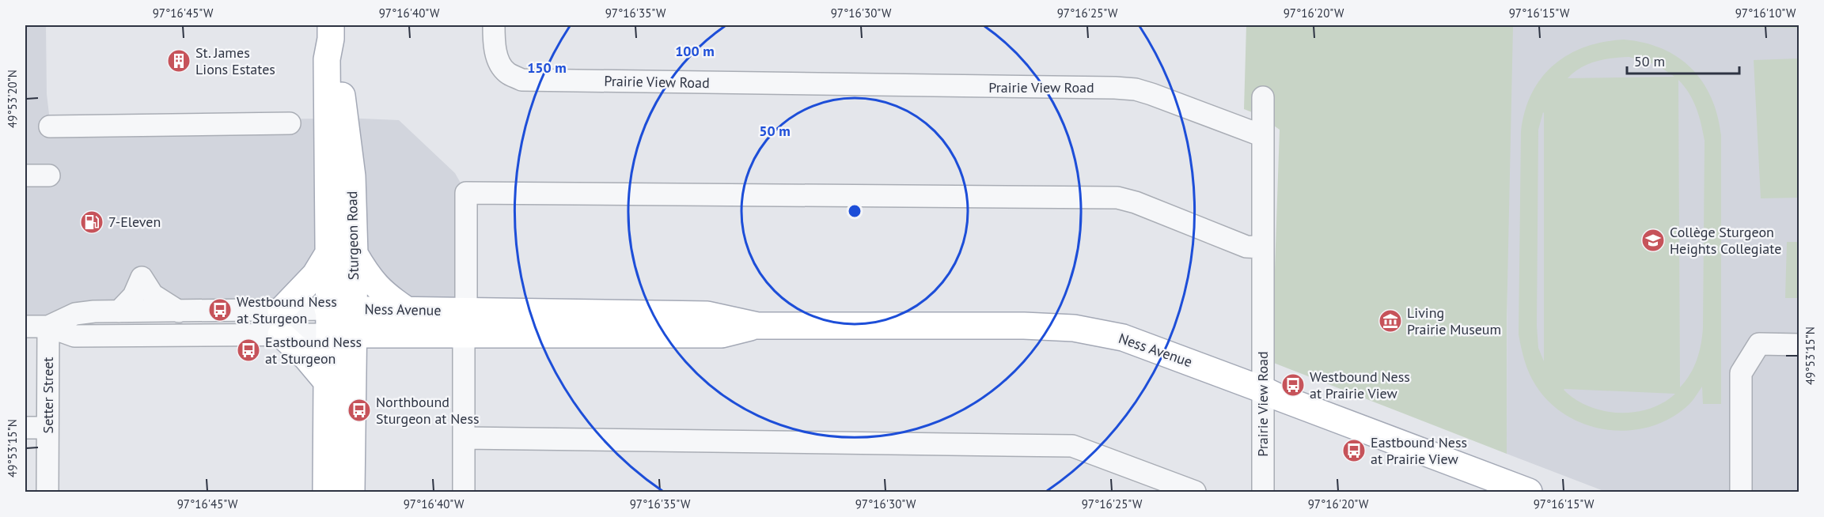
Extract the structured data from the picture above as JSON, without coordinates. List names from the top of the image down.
{
  "streets": {
    "main road": ["Sturgeon Road", "Ness Avenue"],
    "street": ["Prairie View Road", "Setter Street"]
  },
  "crossings": [
    ["Prairie View Road", "Ness Avenue"],
    ["Sturgeon Road", "Ness Avenue"],
    ["Ness Avenue", "Setter Street"]
  ],
  "places": {
    "building": ["St. James Lions Estates"],
    "fuel station": ["7-Eleven"],
    "school or university": ["Collège Sturgeon Heights Collegiate"],
    "bus stop": [
      "Westbound Ness at Sturgeon",
      "Eastbound Ness at Sturgeon",
      "Westbound Ness at Prairie View",
      "Northbound Sturgeon at Ness",
      "Eastbound Ness at Prairie View"
    ],
    "museum": ["Living Prairie Museum"]
  },
  "scale_bar": "50 m",
  "coordinates": [
    "97°16'45\"W",
    "97°16'40\"W",
    "97°16'35\"W",
    "97°16'30\"W",
    "97°16'25\"W",
    "97°16'20\"W",
    "97°16'15\"W",
    "97°16'10\"W",
    "49°53'20\"N",
    "49°53'15\"N"
  ],
  "rings": ["100 m", "150 m", "50 m"]
}
